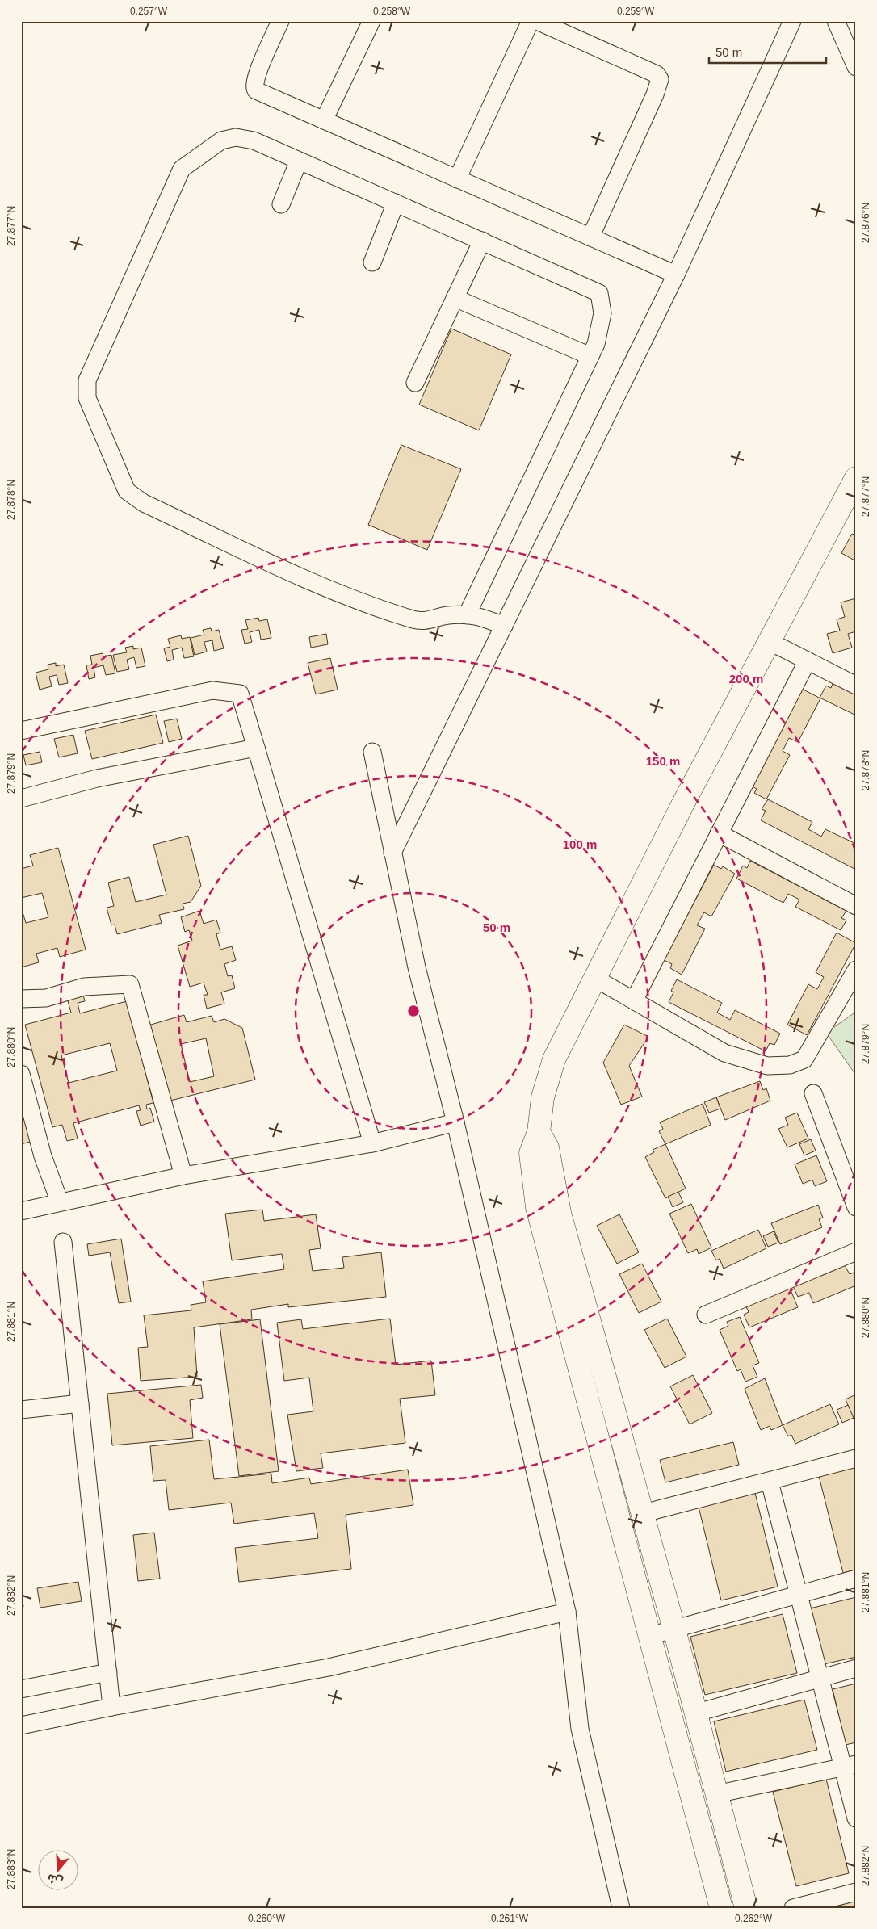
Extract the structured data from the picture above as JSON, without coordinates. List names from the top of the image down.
{
  "scale_bar": "50 m",
  "north": "bottom",
  "coordinates": [
    "0.257°W",
    "0.258°W",
    "0.259°W",
    "27.876°N",
    "27.877°N",
    "27.878°N",
    "27.879°N",
    "27.880°N",
    "27.881°N",
    "27.882°N",
    "27.883°N",
    "0.260°W",
    "0.261°W",
    "0.262°W"
  ],
  "rings": [
    "200 m",
    "150 m",
    "100 m",
    "50 m"
  ]
}
